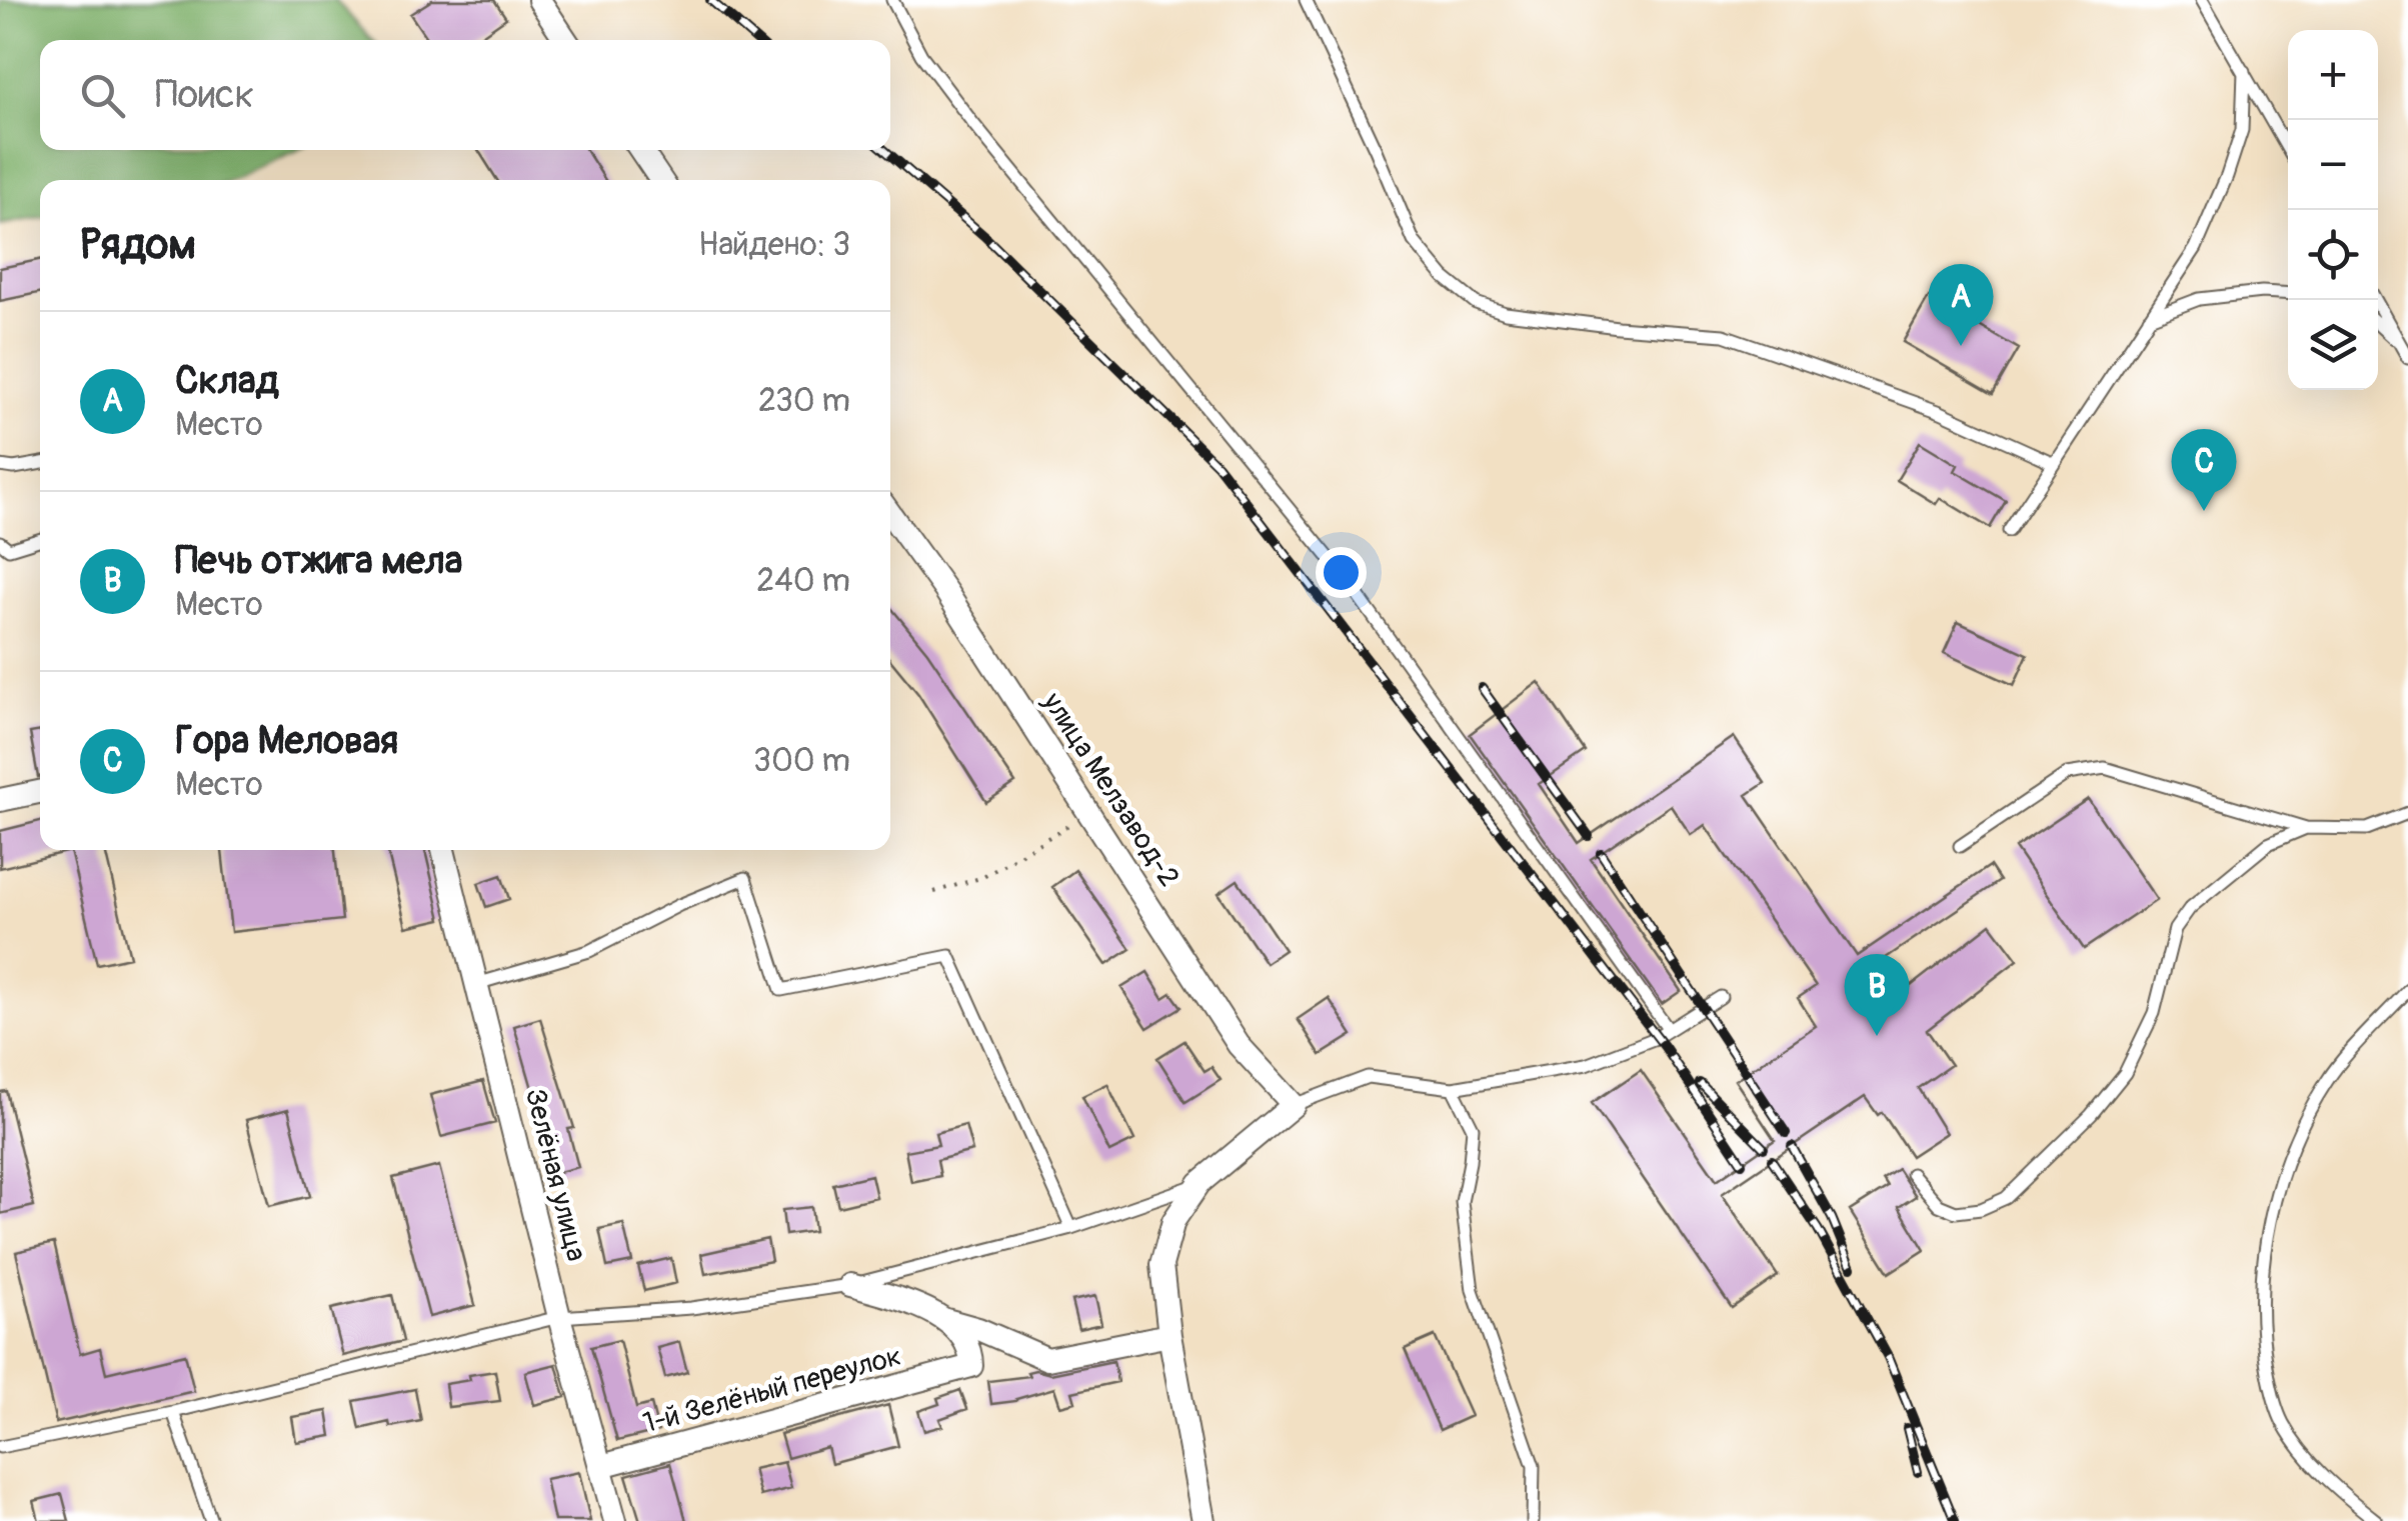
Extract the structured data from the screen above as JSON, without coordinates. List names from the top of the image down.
{
  "streets": {
    "street": ["улица Мелзавод-2", "Зелёная улица", "1-й Зелёный переулок"]
  },
  "crossings": [
    ["Зелёная улица", "1-й Зелёный переулок"]
  ],
  "page": {
    "map_buttons": ["+", "−"],
    "search": "Поиск",
    "heading": ["Рядом", "Найдено: 3"],
    "pins": ["A", "C", "B"],
    "list": [
      {
        "mark": "A",
        "name": "Склад",
        "note": "Место",
        "value": "230 m"
      },
      {
        "mark": "B",
        "name": "Печь отжига мела",
        "note": "Место",
        "value": "240 m"
      },
      {
        "mark": "C",
        "name": "Гора Меловая",
        "note": "Место",
        "value": "300 m"
      }
    ]
  }
}
